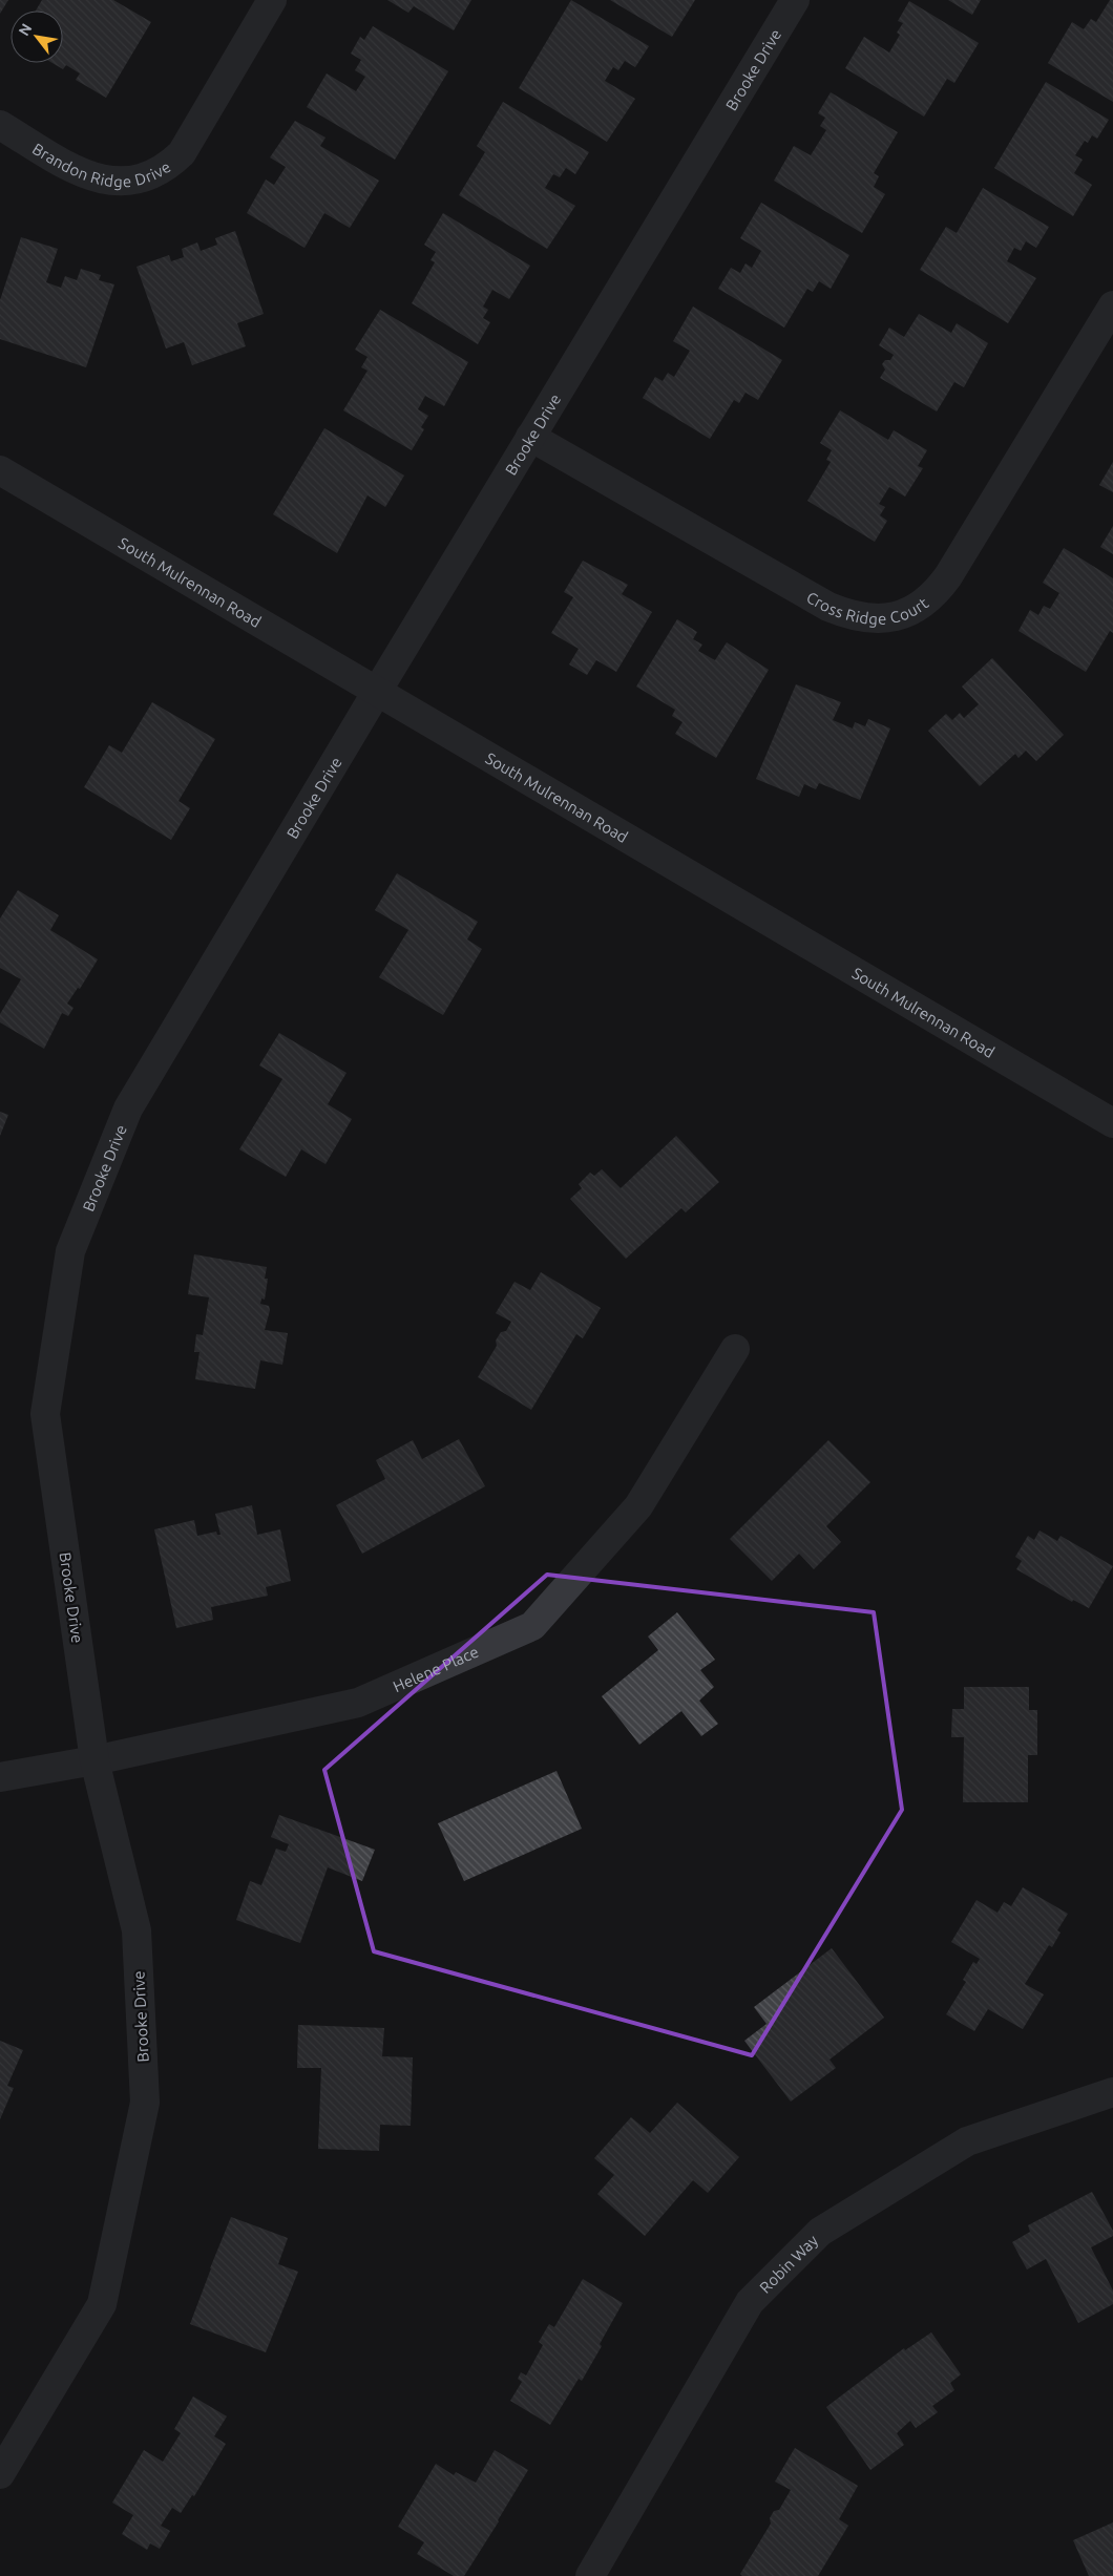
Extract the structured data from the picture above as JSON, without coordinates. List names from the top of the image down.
{
  "streets": {
    "street": [
      "Brooke Drive",
      "Brandon Ridge Drive",
      "South Mulrennan Road",
      "Cross Ridge Court",
      "Helene Place",
      "Robin Way"
    ]
  },
  "crossings": [
    ["Brooke Drive", "South Mulrennan Road"],
    ["Brooke Drive", "Cross Ridge Court"],
    ["Brooke Drive", "Helene Place"]
  ],
  "north": "top left"
}
